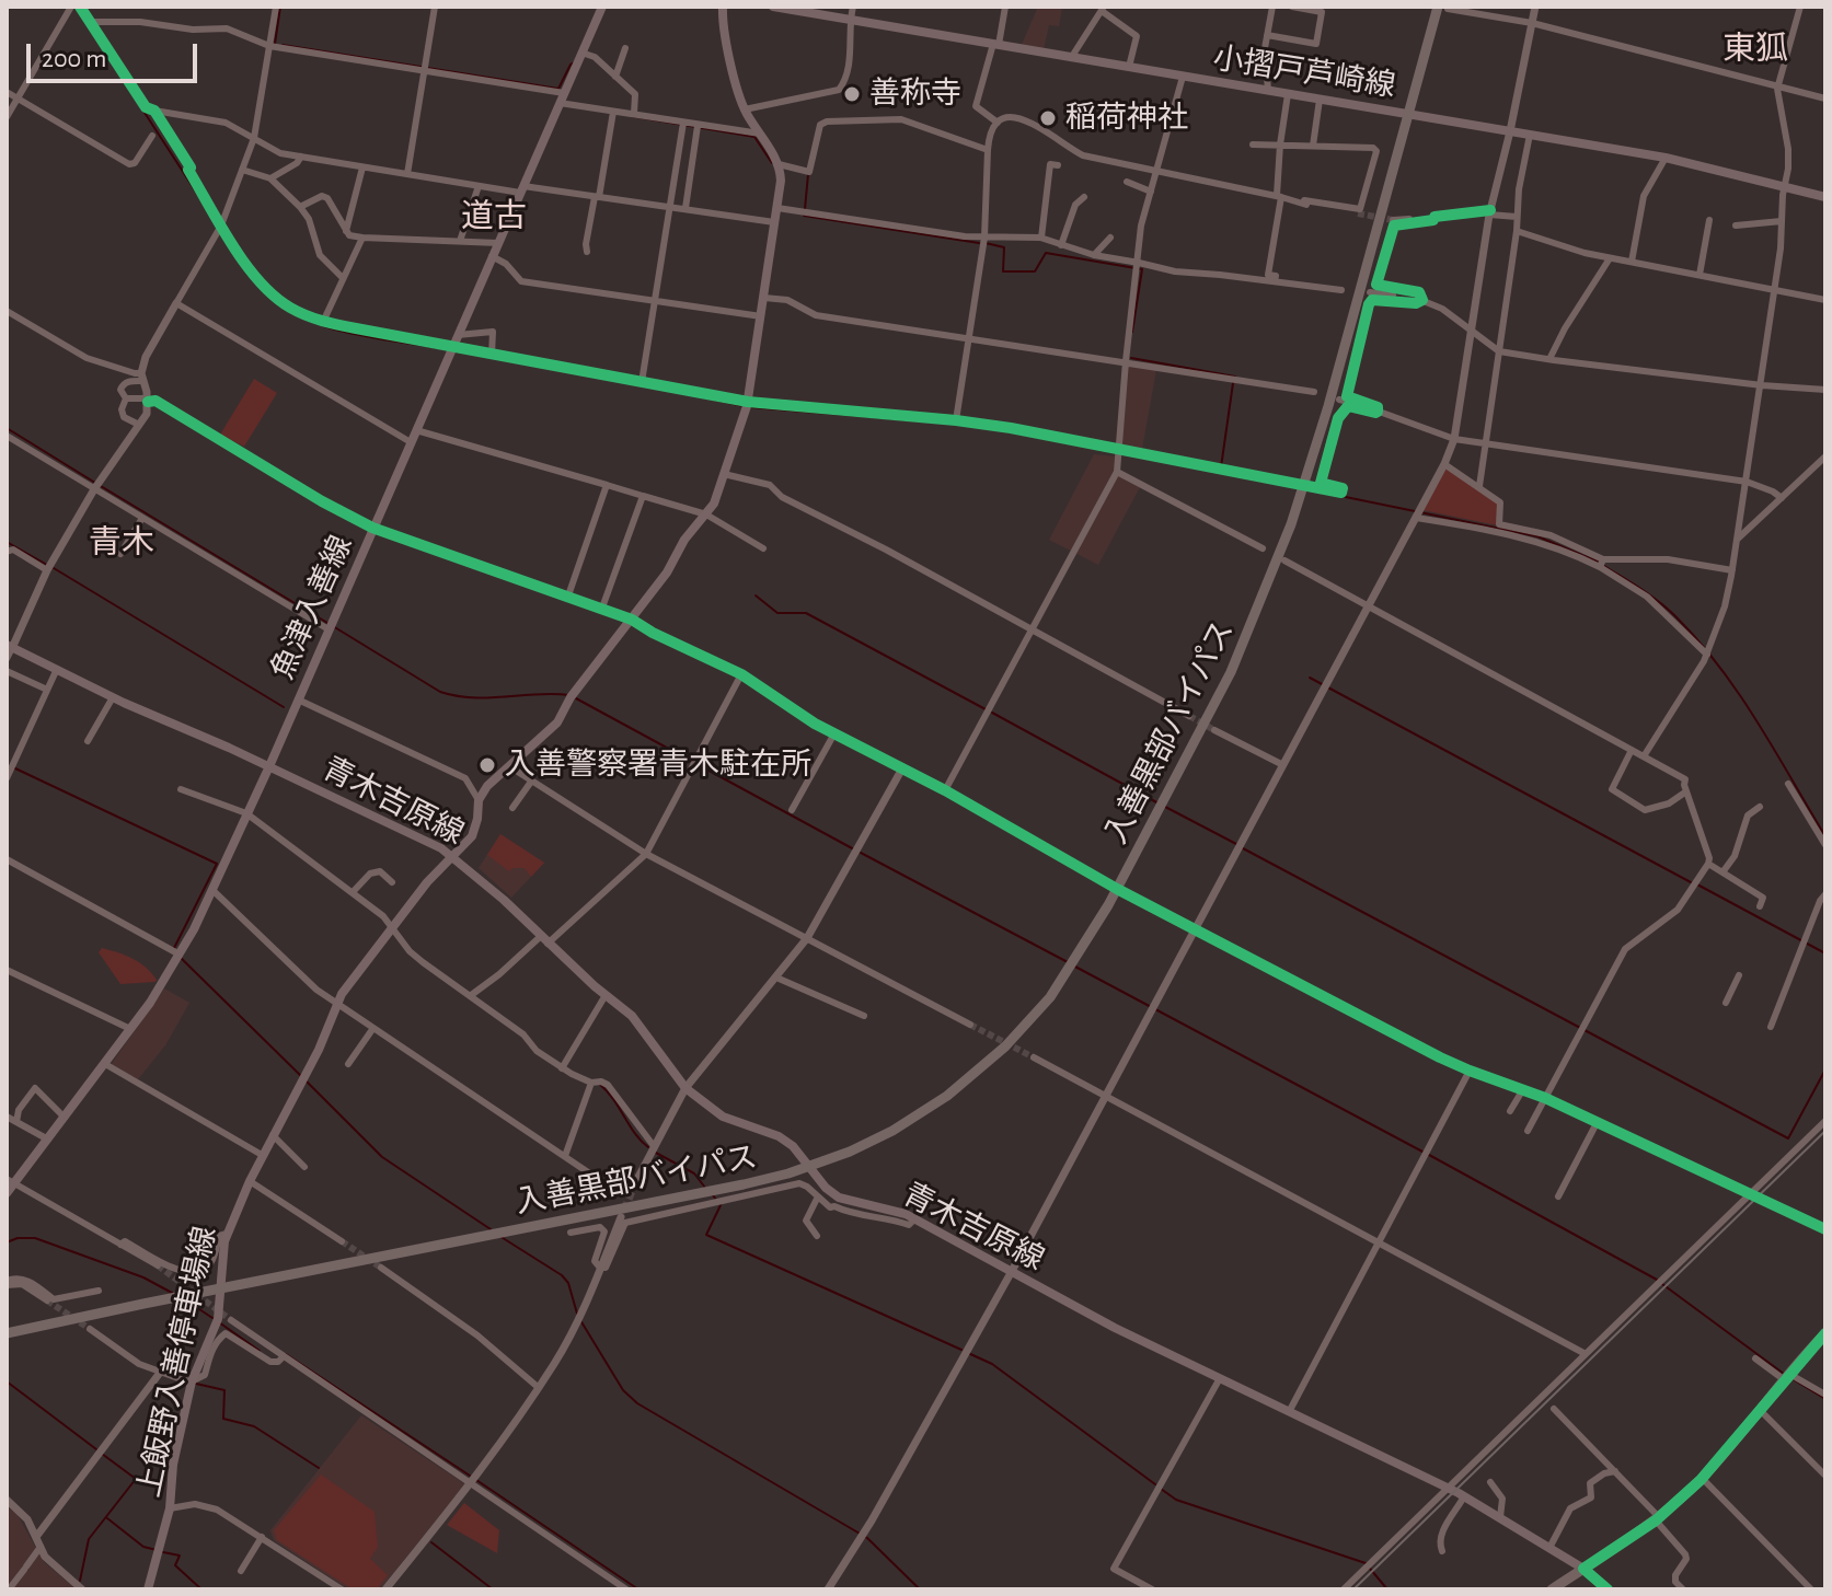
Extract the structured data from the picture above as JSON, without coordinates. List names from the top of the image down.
{
  "streets": {
    "highway": ["入善黒部バイパス"],
    "main road": [
      "小摺戸芦崎線",
      "魚津入善線",
      "青木吉原線",
      "上飯野入善停車場線"
    ]
  },
  "crossings": [
    ["小摺戸芦崎線", "入善黒部バイパス"],
    ["魚津入善線", "青木吉原線"],
    ["入善黒部バイパス", "青木吉原線"],
    ["入善黒部バイパス", "上飯野入善停車場線"],
    ["青木吉原線", "上飯野入善停車場線"]
  ],
  "districts": ["東狐", "道古", "青木"],
  "places": ["善称寺", "稲荷神社", "入善警察署青木駐在所"],
  "scale_bar": "200 m"
}
